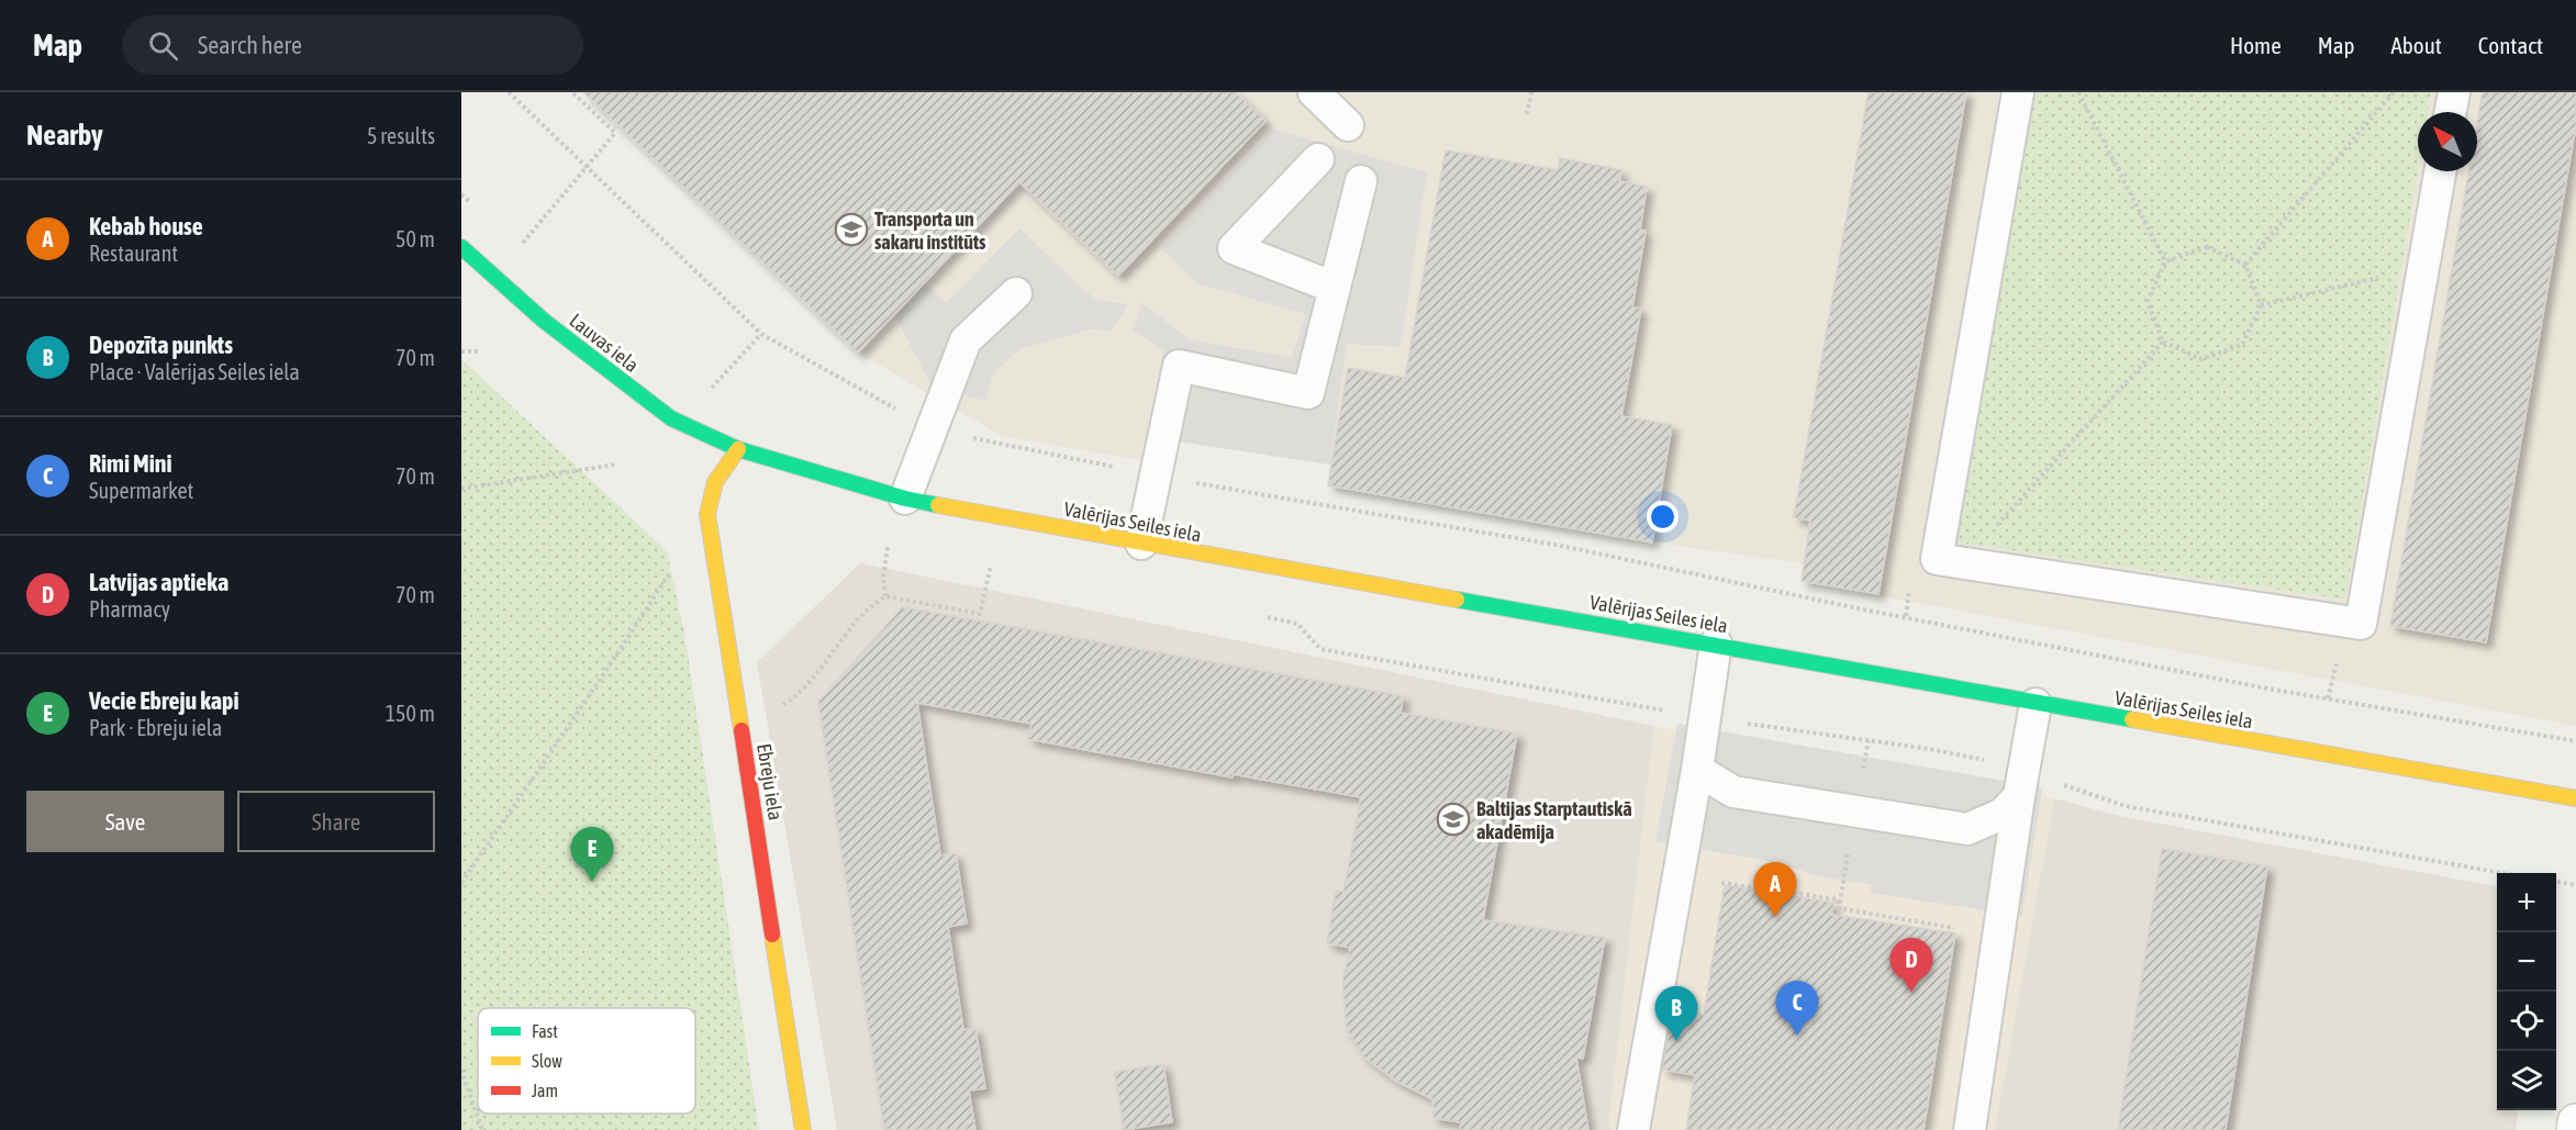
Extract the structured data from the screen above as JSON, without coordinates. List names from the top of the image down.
{
  "streets": {
    "street": ["Lauvas iela", "Valērijas Seiles iela", "Ebreju iela"]
  },
  "crossings": [
    ["Lauvas iela", "Valērijas Seiles iela"],
    ["Lauvas iela", "Ebreju iela"],
    ["Valērijas Seiles iela", "Ebreju iela"]
  ],
  "places": {
    "school or university": ["Transporta un sakaru institūts", "Baltijas Starptautiskā akadēmija"]
  },
  "legend": ["Fast", "Slow", "Jam"],
  "north": "top left",
  "page": {
    "header": "Map",
    "search": "Search here",
    "nav": [
      "Home",
      "Map",
      "About",
      "Contact"
    ],
    "heading": ["Nearby", "5 results"],
    "list": [
      {
        "mark": "A",
        "name": "Kebab house",
        "note": "Restaurant",
        "value": "50 m"
      },
      {
        "mark": "B",
        "name": "Depozīta punkts",
        "note": "Place · Valērijas Seiles iela",
        "value": "70 m"
      },
      {
        "mark": "C",
        "name": "Rimi Mini",
        "note": "Supermarket",
        "value": "70 m"
      },
      {
        "mark": "D",
        "name": "Latvijas aptieka",
        "note": "Pharmacy",
        "value": "70 m"
      },
      {
        "mark": "E",
        "name": "Vecie Ebreju kapi",
        "note": "Park · Ebreju iela",
        "value": "150 m"
      }
    ],
    "buttons": ["Save", "Share"],
    "pins": [
      "E",
      "A",
      "D",
      "C",
      "B"
    ],
    "map_buttons": ["+", "−"]
  }
}
